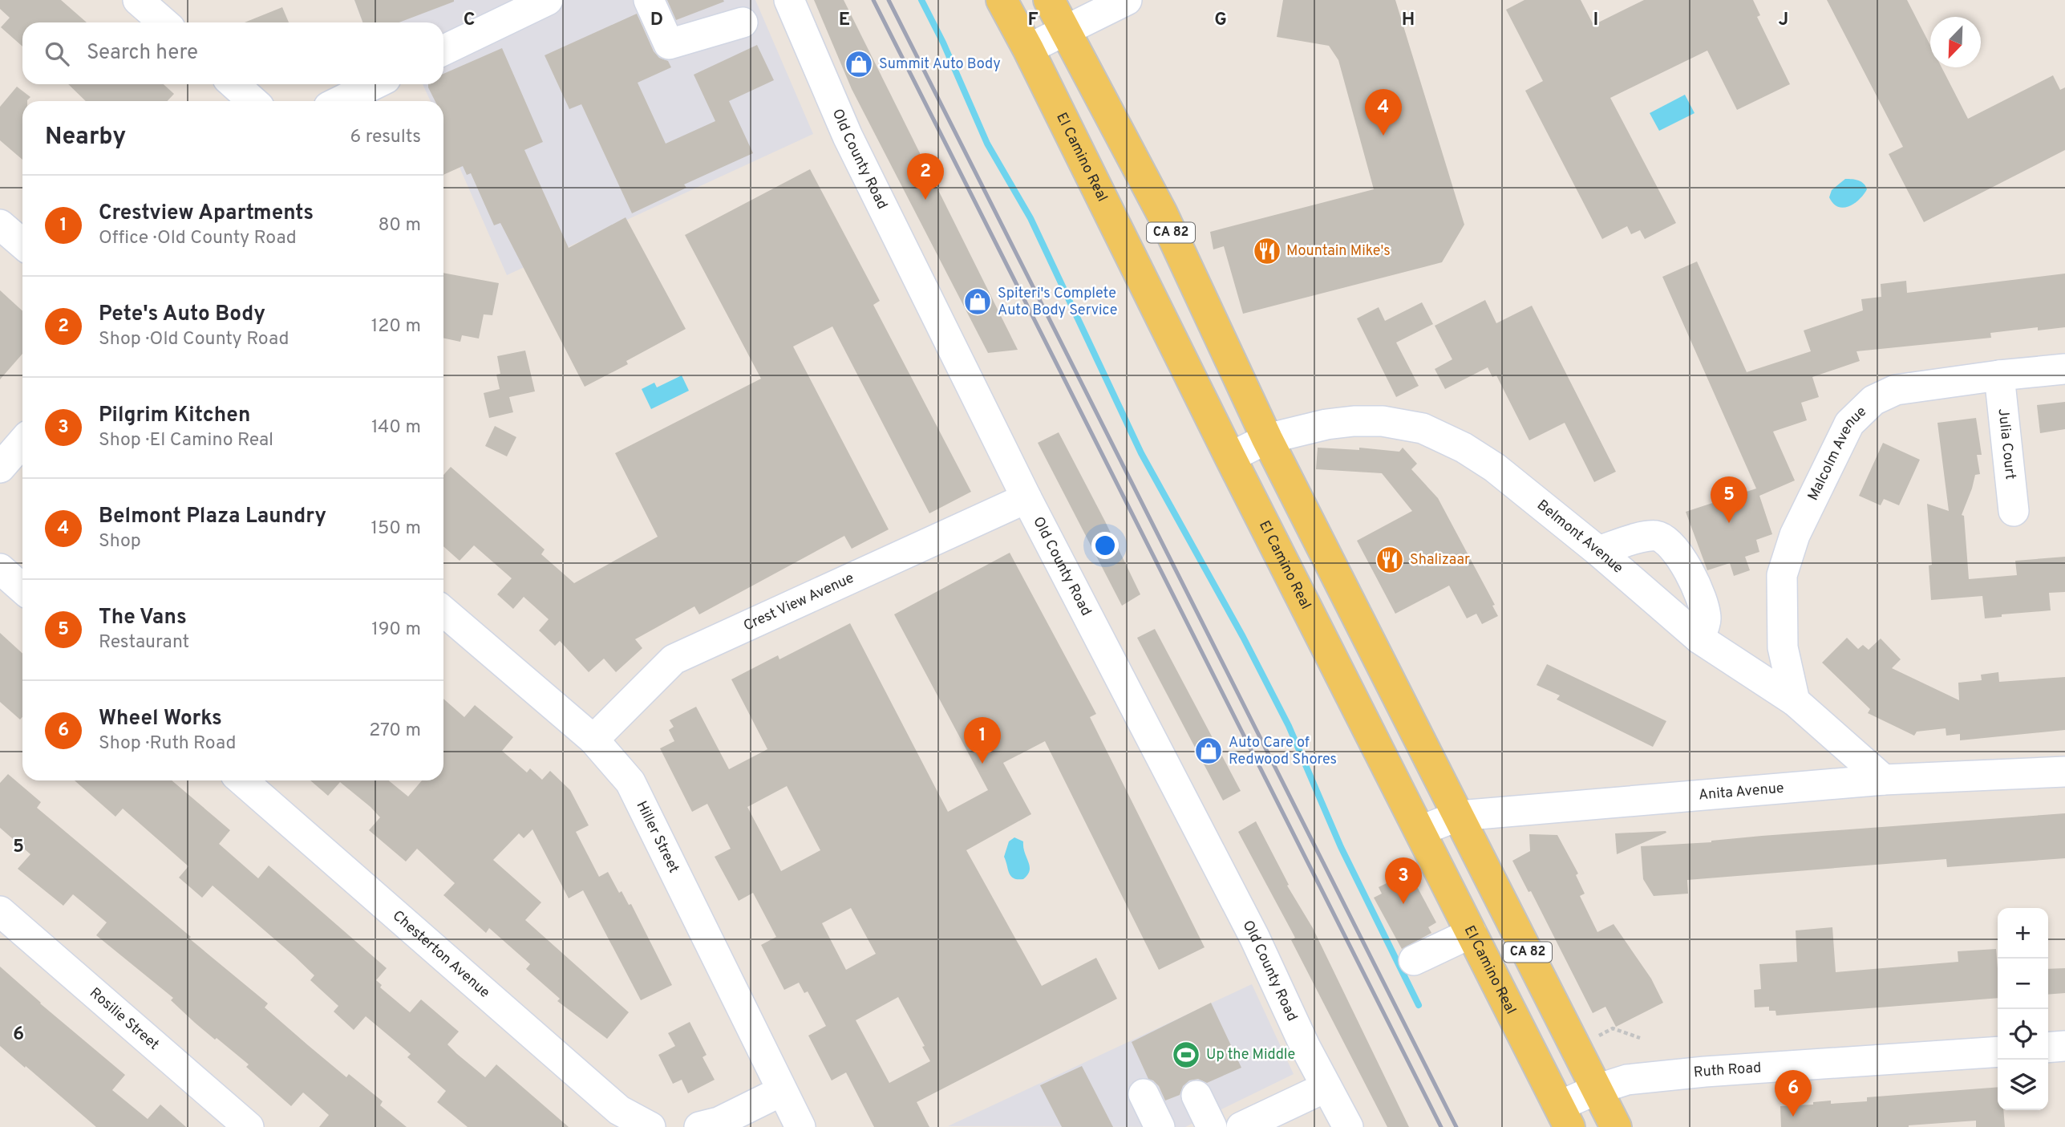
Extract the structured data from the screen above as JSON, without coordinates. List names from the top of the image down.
{
  "streets": {
    "main road": ["El Camino Real", "CA 82"],
    "street": [
      "Old County Road",
      "Julia Court",
      "Malcolm Avenue",
      "Belmont Avenue",
      "Crest View Avenue",
      "Anita Avenue",
      "Hiller Street",
      "Chesterton Avenue",
      "Rosilie Street",
      "Ruth Road"
    ]
  },
  "crossings": [
    ["El Camino Real", "Belmont Avenue"],
    ["El Camino Real", "Anita Avenue"],
    ["El Camino Real", "Ruth Road"],
    ["Old County Road", "Crest View Avenue"],
    ["CA 82", "Belmont Avenue"],
    ["CA 82", "Anita Avenue"],
    ["CA 82", "Ruth Road"],
    ["Julia Court", "Malcolm Avenue"],
    ["Malcolm Avenue", "Belmont Avenue"],
    ["Belmont Avenue", "Anita Avenue"],
    ["Crest View Avenue", "Hiller Street"]
  ],
  "places": {
    "shop": ["Summit Auto Body", "Spiteri's Complete Auto Body Service", "Auto Care of Redwood Shores"],
    "restaurant": ["Mountain Mike's", "Shalizaar"],
    "sports": ["Up the Middle"]
  },
  "north": "bottom left",
  "page": {
    "search": "Search here",
    "pins": [
      "4",
      "2",
      "5",
      "1",
      "3",
      "6"
    ],
    "heading": ["Nearby", "6 results"],
    "list": [
      {
        "mark": "1",
        "name": "Crestview Apartments",
        "note": "Office · Old County Road",
        "value": "80 m"
      },
      {
        "mark": "2",
        "name": "Pete's Auto Body",
        "note": "Shop · Old County Road",
        "value": "120 m"
      },
      {
        "mark": "3",
        "name": "Pilgrim Kitchen",
        "note": "Shop · El Camino Real",
        "value": "140 m"
      },
      {
        "mark": "4",
        "name": "Belmont Plaza Laundry",
        "note": "Shop",
        "value": "150 m"
      },
      {
        "mark": "5",
        "name": "The Vans",
        "note": "Restaurant",
        "value": "190 m"
      },
      {
        "mark": "6",
        "name": "Wheel Works",
        "note": "Shop · Ruth Road",
        "value": "270 m"
      }
    ],
    "map_buttons": ["+", "−"]
  },
  "grid": {
    "columns": [
      "C",
      "D",
      "E",
      "F",
      "G",
      "H",
      "I",
      "J"
    ],
    "rows": ["5", "6"]
  }
}
